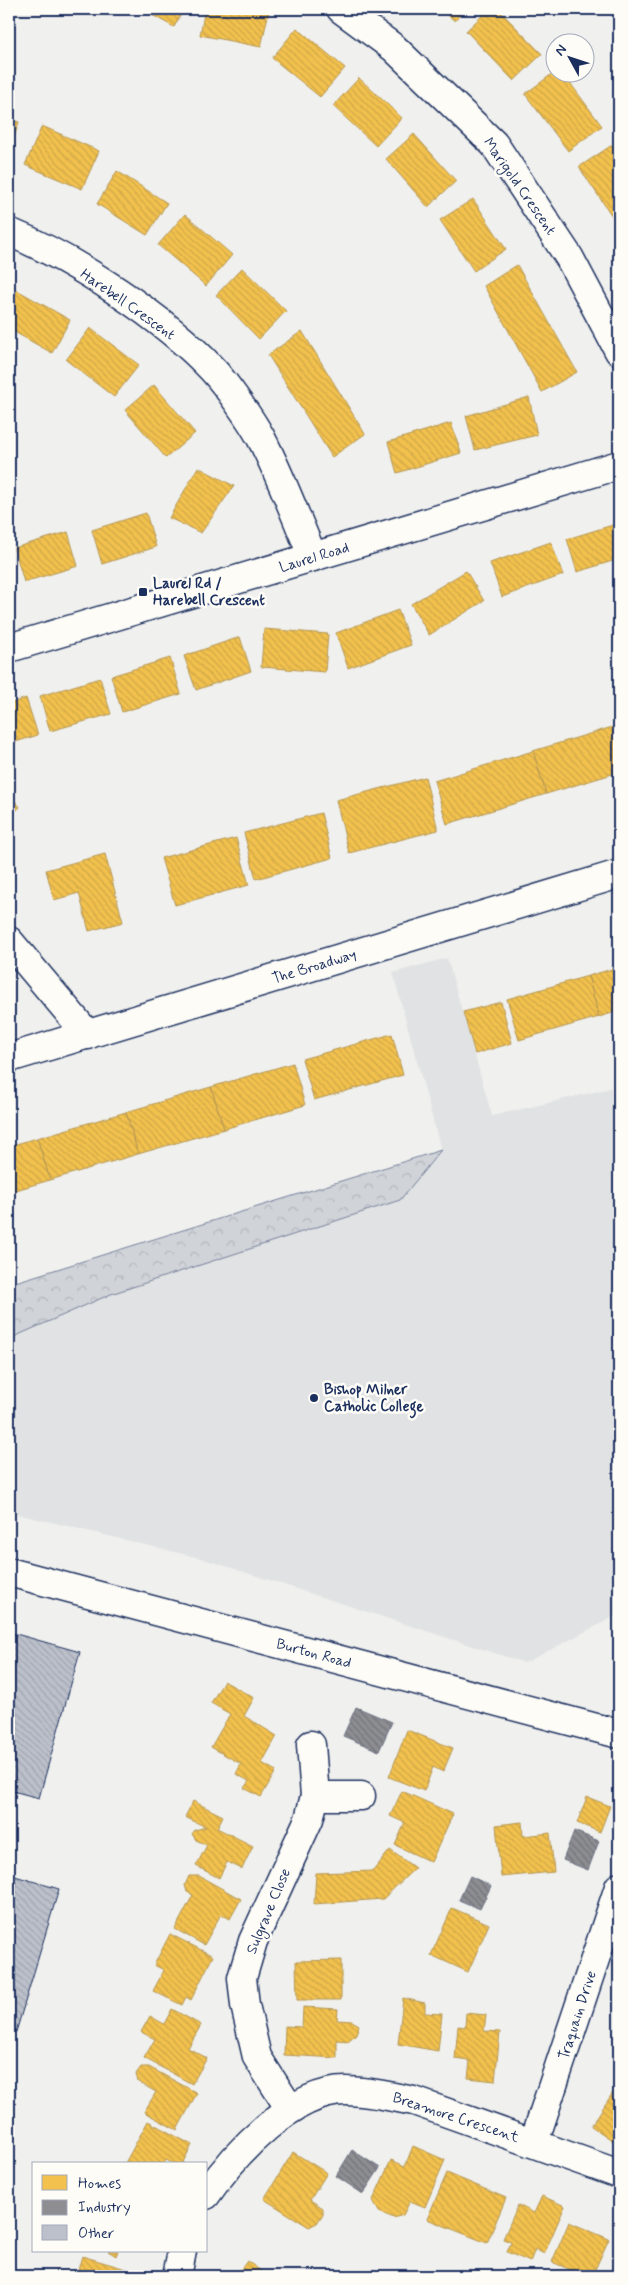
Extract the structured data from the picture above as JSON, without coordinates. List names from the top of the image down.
{
  "streets": {
    "street": [
      "Marigold Crescent",
      "Harebell Crescent",
      "Laurel Road",
      "The Broadway",
      "Burton Road",
      "Sulgrave Close",
      "Traquain Drive",
      "Breamore Crescent"
    ]
  },
  "crossings": [
    ["Harebell Crescent", "Laurel Road"],
    ["Sulgrave Close", "Breamore Crescent"],
    ["Traquain Drive", "Breamore Crescent"]
  ],
  "places": {
    "transit": ["Laurel Rd / Harebell Crescent"],
    "other": ["Bishop Milner Catholic College"]
  },
  "legend": ["Homes", "Industry", "Other"],
  "north": "top left"
}
